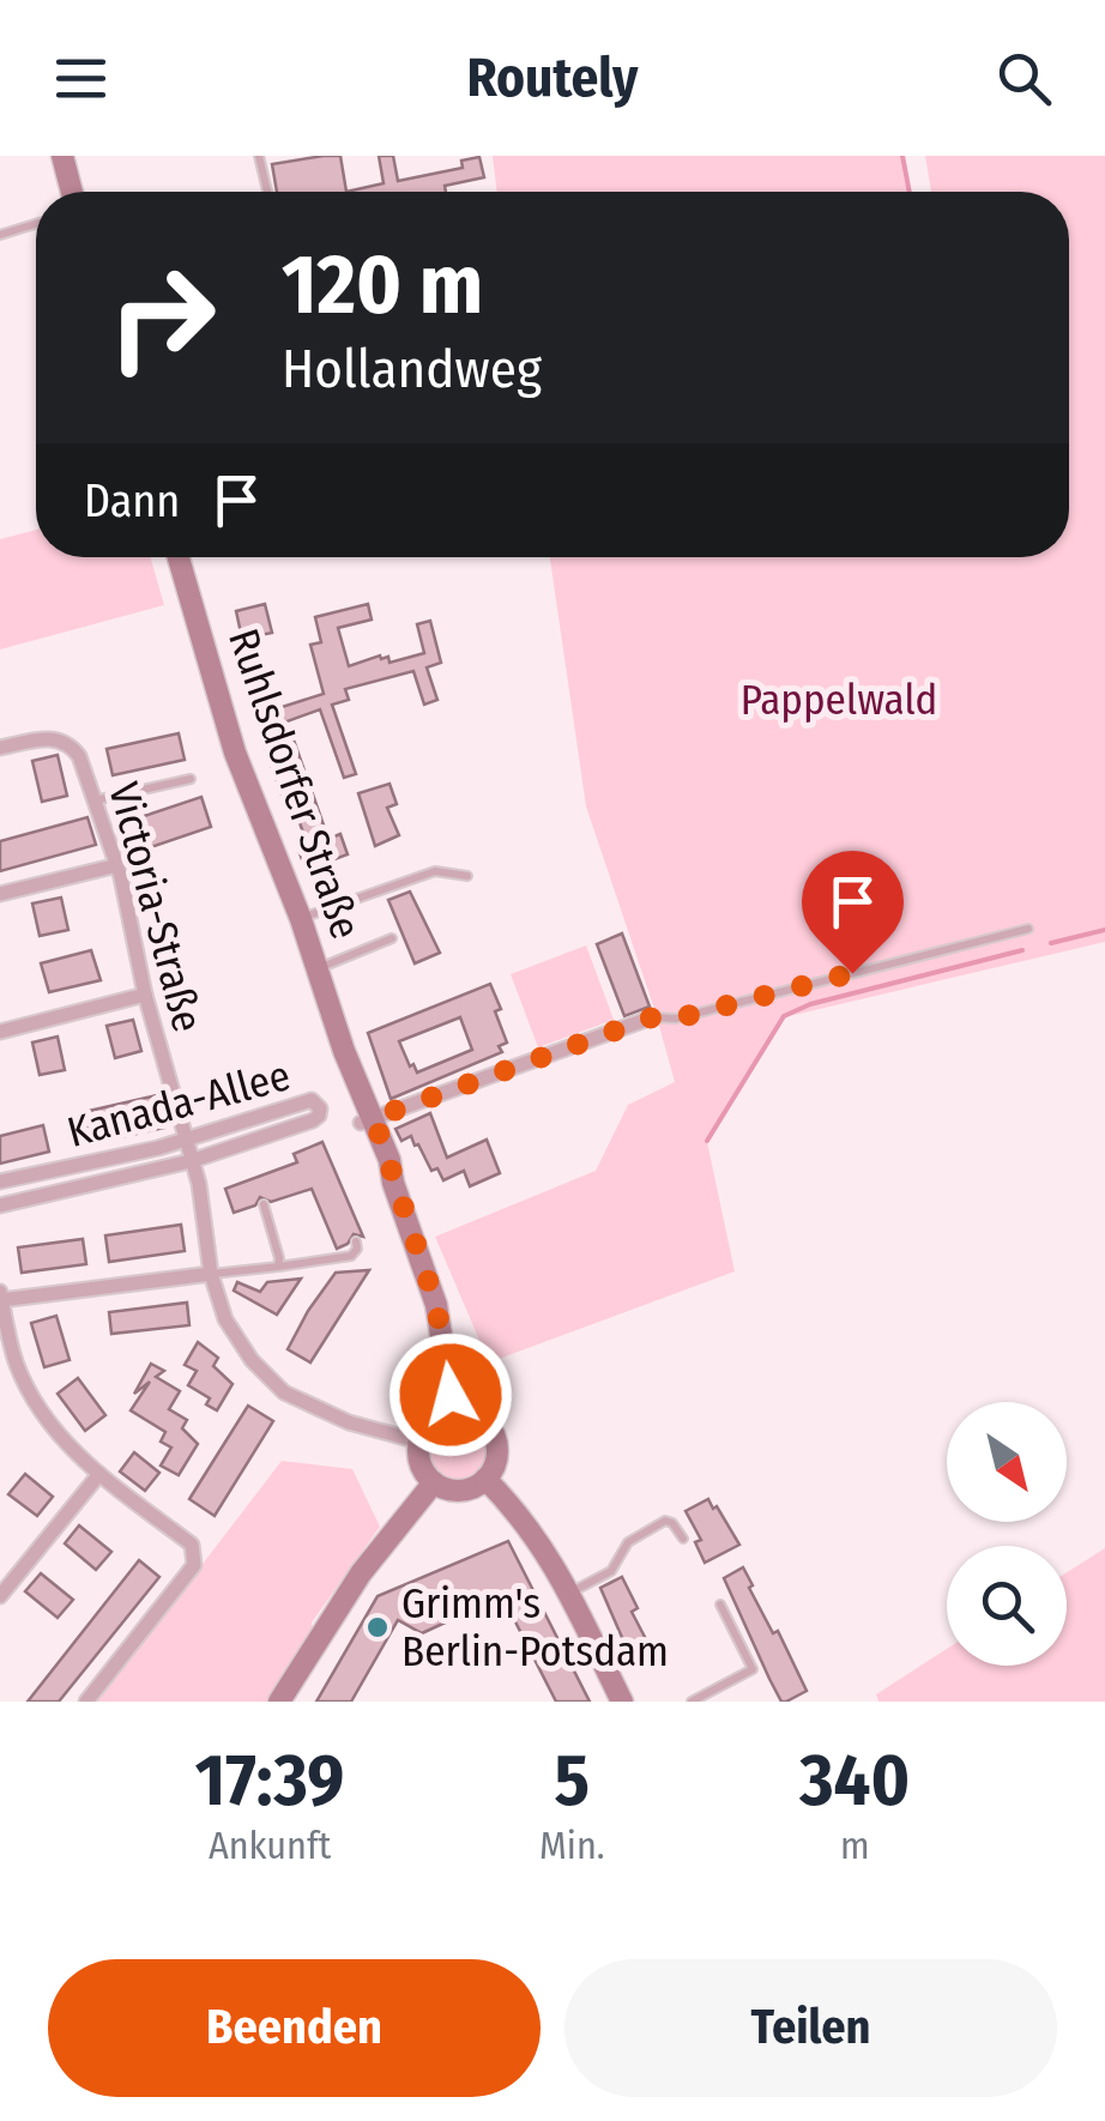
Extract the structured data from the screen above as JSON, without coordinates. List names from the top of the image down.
{
  "streets": {
    "main road": ["Ruhlsdorfer Straße"],
    "street": ["Victoria-Straße", "Kanada-Allee"]
  },
  "crossings": [
    ["Ruhlsdorfer Straße", "Victoria-Straße"],
    ["Victoria-Straße", "Kanada-Allee"]
  ],
  "parks": ["Pappelwald"],
  "places": ["Grimm's Berlin-Potsdam"],
  "north": "bottom right",
  "page": {
    "header": "Routely",
    "turn": ["120 m", "Hollandweg"],
    "then": "Dann",
    "eta": [
      "17:39",
      "Ankunft",
      "5",
      "Min.",
      "340",
      "m"
    ],
    "buttons": ["Beenden", "Teilen"]
  }
}
